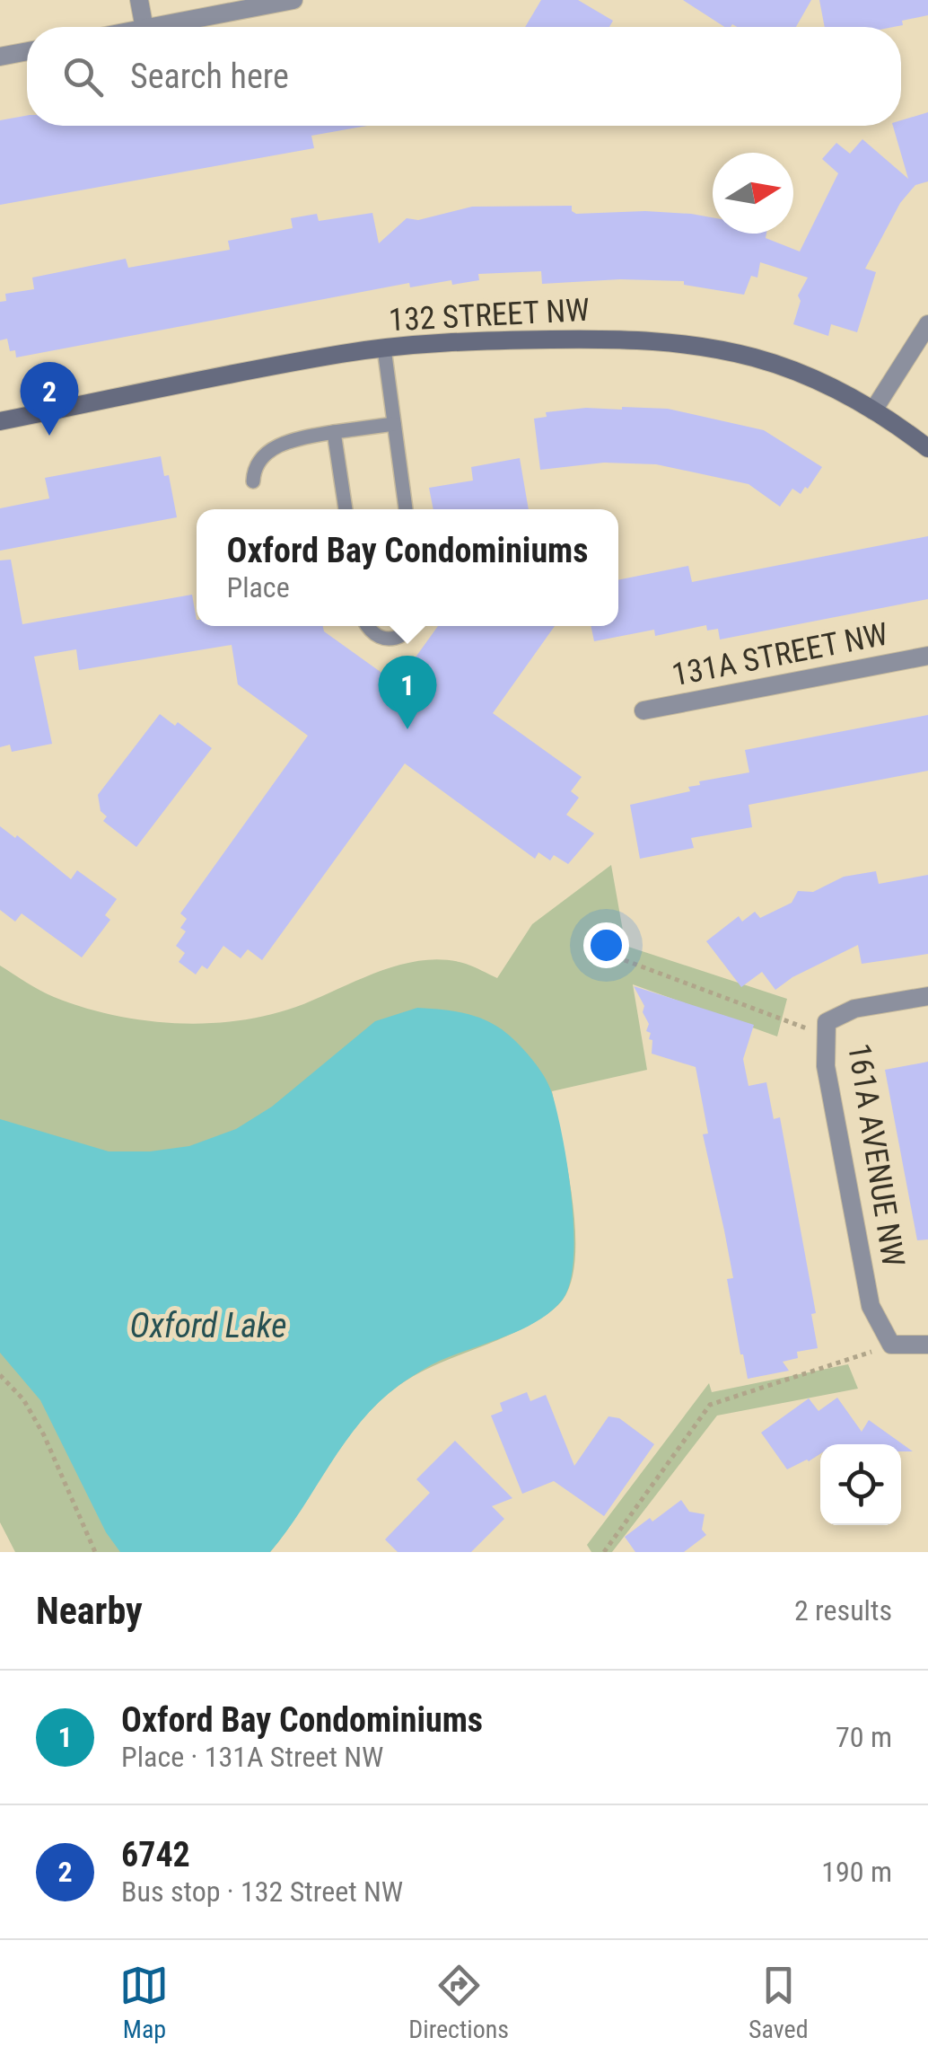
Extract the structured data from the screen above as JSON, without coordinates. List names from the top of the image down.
{
  "streets": {
    "street": ["132 STREET NW", "131A STREET NW", "161A AVENUE NW"]
  },
  "water": ["Oxford Lake"],
  "north": "right",
  "page": {
    "search": "Search here",
    "pins": ["2", "1"],
    "popup": ["Oxford Bay Condominiums", "Place"],
    "heading": ["Nearby", "2 results"],
    "list": [
      {
        "mark": "1",
        "name": "Oxford Bay Condominiums",
        "note": "Place · 131A Street NW",
        "value": "70 m"
      },
      {
        "mark": "2",
        "name": "6742",
        "note": "Bus stop · 132 Street NW",
        "value": "190 m"
      }
    ],
    "nav": ["Map", "Directions", "Saved"]
  }
}
